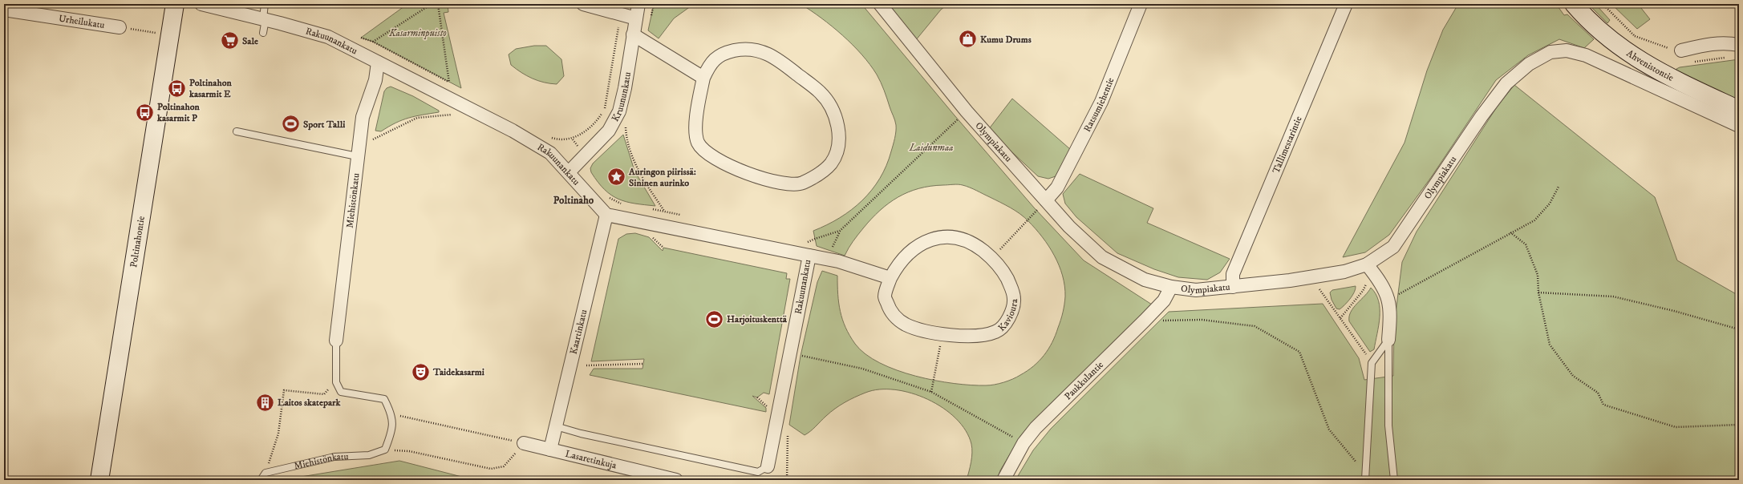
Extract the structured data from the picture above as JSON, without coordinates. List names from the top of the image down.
{
  "streets": {
    "main road": ["Ahvenistontie", "Poltinahontie"],
    "street": [
      "Urheilukatu",
      "Rakuunankatu",
      "Kruununkatu",
      "Ratsumiehentie",
      "Olympiakatu",
      "Tallimestarintie",
      "Miehistönkatu",
      "Kavioura",
      "Kaartinkatu",
      "Paukkulantie",
      "Lasaretinkuja"
    ]
  },
  "crossings": [
    ["Rakuunankatu", "Kruununkatu"],
    ["Rakuunankatu", "Miehistönkatu"],
    ["Rakuunankatu", "Kaartinkatu"],
    ["Ratsumiehentie", "Olympiakatu"],
    ["Olympiakatu", "Tallimestarintie"],
    ["Olympiakatu", "Paukkulantie"],
    ["Kaartinkatu", "Lasaretinkuja"]
  ],
  "districts": ["Poltinaho"],
  "parks": ["Kasarminpuisto", "Laidunmaa"],
  "places": {
    "shop": ["Kumu Drums"],
    "supermarket": ["Sale"],
    "bus stop": ["Poltinahon kasarmit E", "Poltinahon kasarmit P"],
    "sports": ["Sport Talli", "Harjoituskenttä"],
    "place": ["Auringon piirissä: Sininen aurinko"],
    "theatre": ["Taidekasarmi"],
    "building": ["Laitos skatepark"]
  }
}
